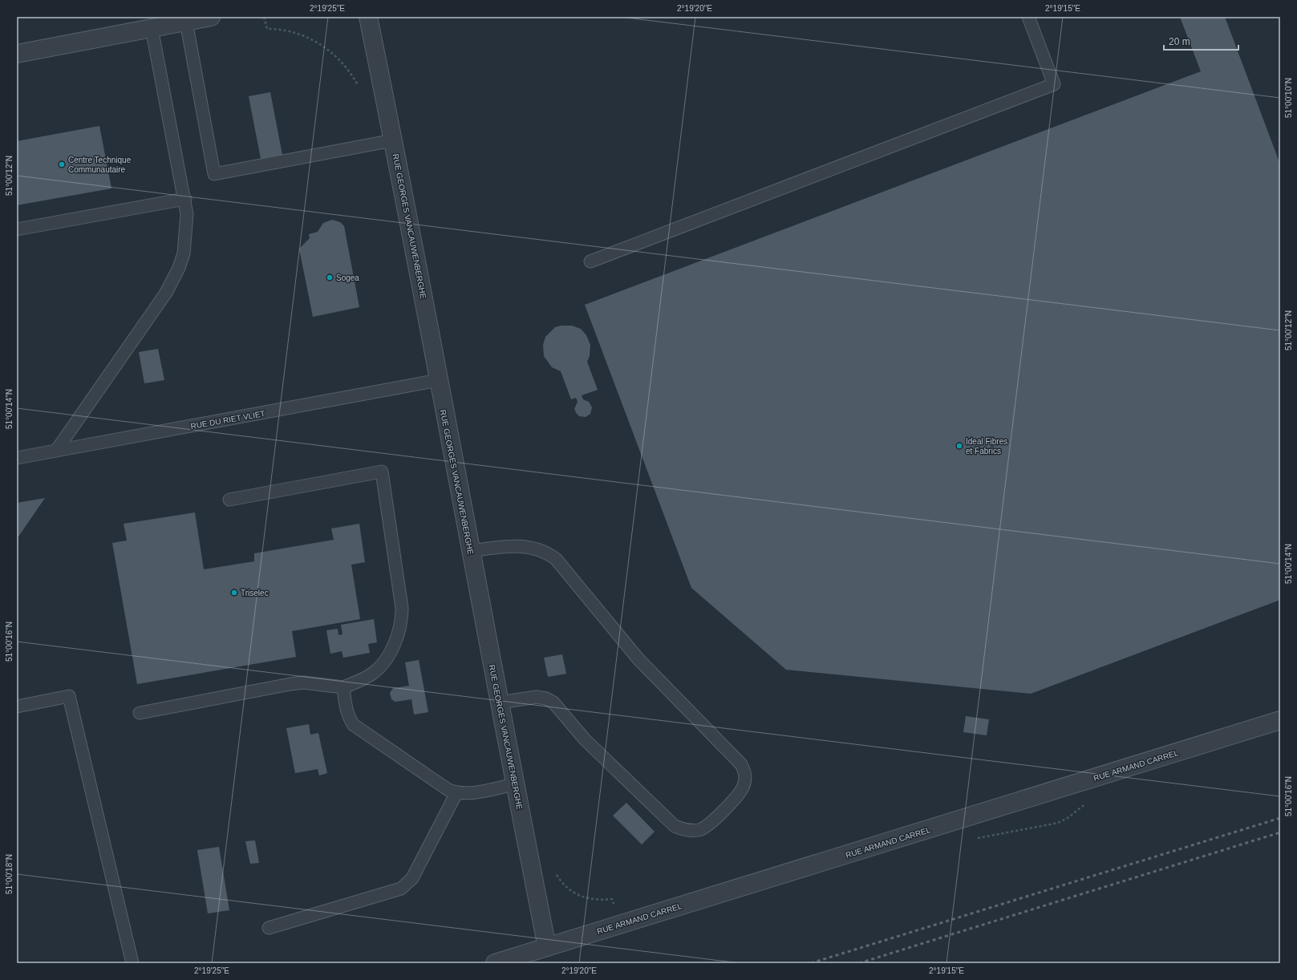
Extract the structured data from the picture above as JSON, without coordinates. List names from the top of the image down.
{
  "streets": {
    "street": ["RUE GEORGES VANCAUWENBERGHE", "RUE ARMAND CARREL"],
    "lane": ["RUE DU RIET VLIET"]
  },
  "crossings": [
    ["RUE GEORGES VANCAUWENBERGHE", "RUE DU RIET VLIET"],
    ["RUE GEORGES VANCAUWENBERGHE", "RUE ARMAND CARREL"]
  ],
  "places": [
    "Centre Technique Communautaire",
    "Sogea",
    "Ideal Fibres et Fabrics",
    "Triselec"
  ],
  "scale_bar": "20 m",
  "coordinates": [
    "2°19'25\"E",
    "2°19'20\"E",
    "2°19'15\"E",
    "51°00'10\"N",
    "51°00'12\"N",
    "51°00'14\"N",
    "51°00'16\"N",
    "51°00'18\"N"
  ]
}
